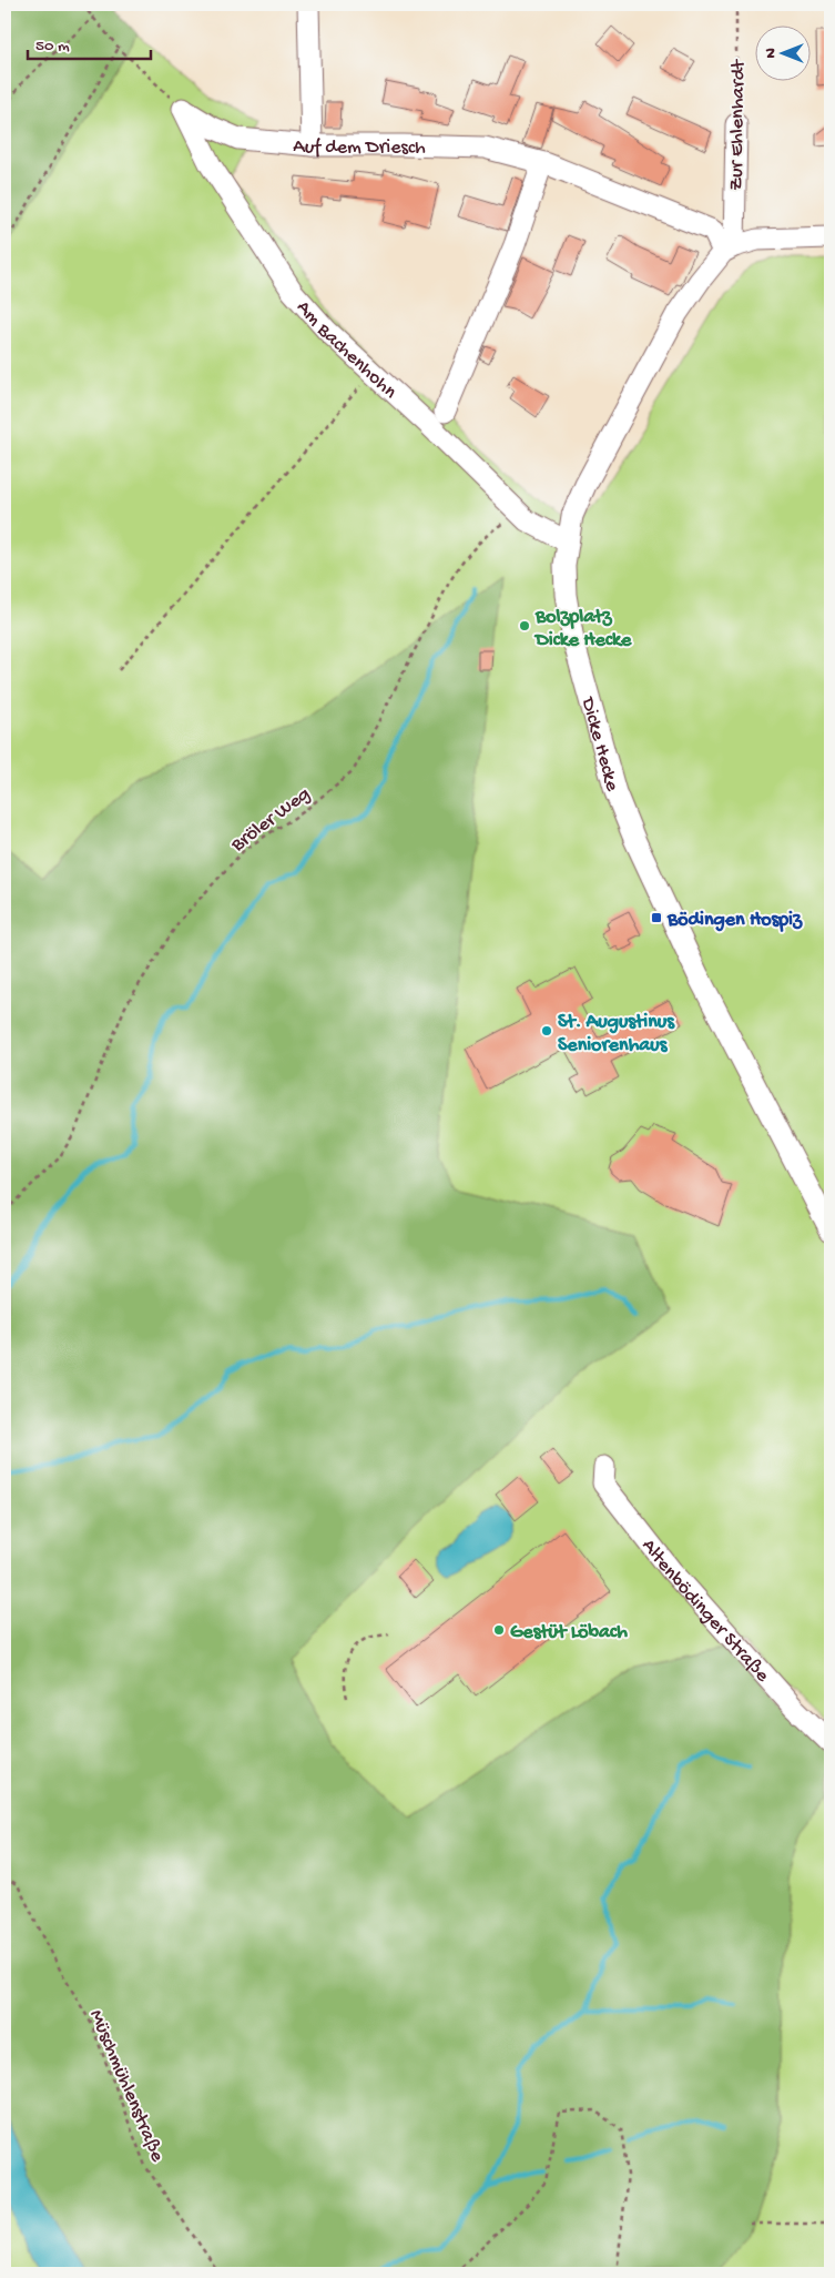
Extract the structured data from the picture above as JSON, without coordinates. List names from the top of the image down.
{
  "streets": {
    "street": [
      "Zur Ehlenhardt",
      "Auf dem Driesch",
      "Am Bachenhohn",
      "Dicke Hecke",
      "Altenbödinger Straße"
    ],
    "path": ["Bröler Weg", "Müschmühlenstraße"]
  },
  "crossings": [
    ["Zur Ehlenhardt", "Auf dem Driesch"],
    ["Zur Ehlenhardt", "Dicke Hecke"],
    ["Auf dem Driesch", "Am Bachenhohn"],
    ["Auf dem Driesch", "Dicke Hecke"],
    ["Am Bachenhohn", "Dicke Hecke"],
    ["Am Bachenhohn", "Bröler Weg"]
  ],
  "places": {
    "other": ["Bolzplatz Dicke Hecke", "St. Augustinus Seniorenhaus", "Gestüt Löbach"],
    "transit": ["Bödingen Hospiz"]
  },
  "scale_bar": "50 m",
  "north": "left"
}
